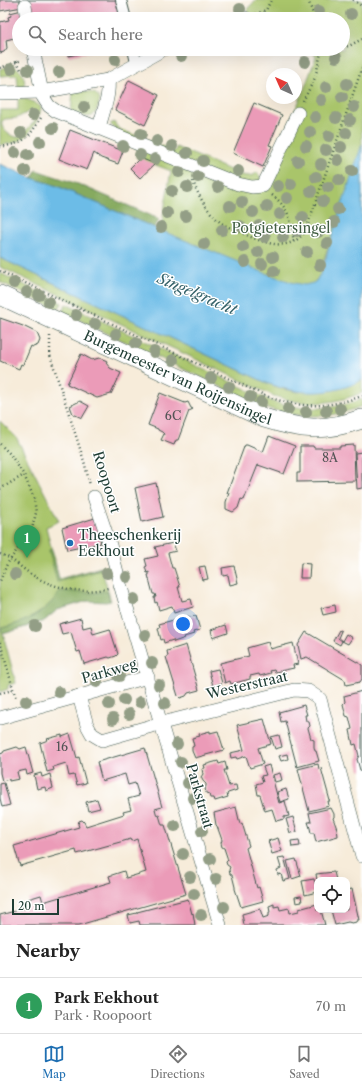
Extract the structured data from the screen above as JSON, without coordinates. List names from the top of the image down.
{
  "streets": {
    "main road": ["Burgemeester van Roijensingel"],
    "street": [
      "Roopoort",
      "Parkweg",
      "Westerstraat",
      "Parkstraat"
    ]
  },
  "crossings": [
    ["Burgemeester van Roijensingel", "Roopoort"],
    ["Roopoort", "Parkweg"],
    ["Roopoort", "Parkstraat"],
    ["Parkweg", "Westerstraat"],
    ["Parkweg", "Parkstraat"],
    ["Westerstraat", "Parkstraat"]
  ],
  "water": ["Singelgracht"],
  "parks": ["Potgietersingel"],
  "places": ["Theeschenkerij Eekhout"],
  "house_numbers": ["6C", "8A", "16"],
  "scale_bar": "20 m",
  "north": "top left",
  "page": {
    "search": "Search here",
    "pins": "1",
    "scale": "20 m",
    "heading": "Nearby",
    "list": [
      {
        "mark": "1",
        "name": "Park Eekhout",
        "note": "Park · Roopoort",
        "value": "70 m"
      }
    ],
    "nav": ["Map", "Directions", "Saved"]
  }
}
